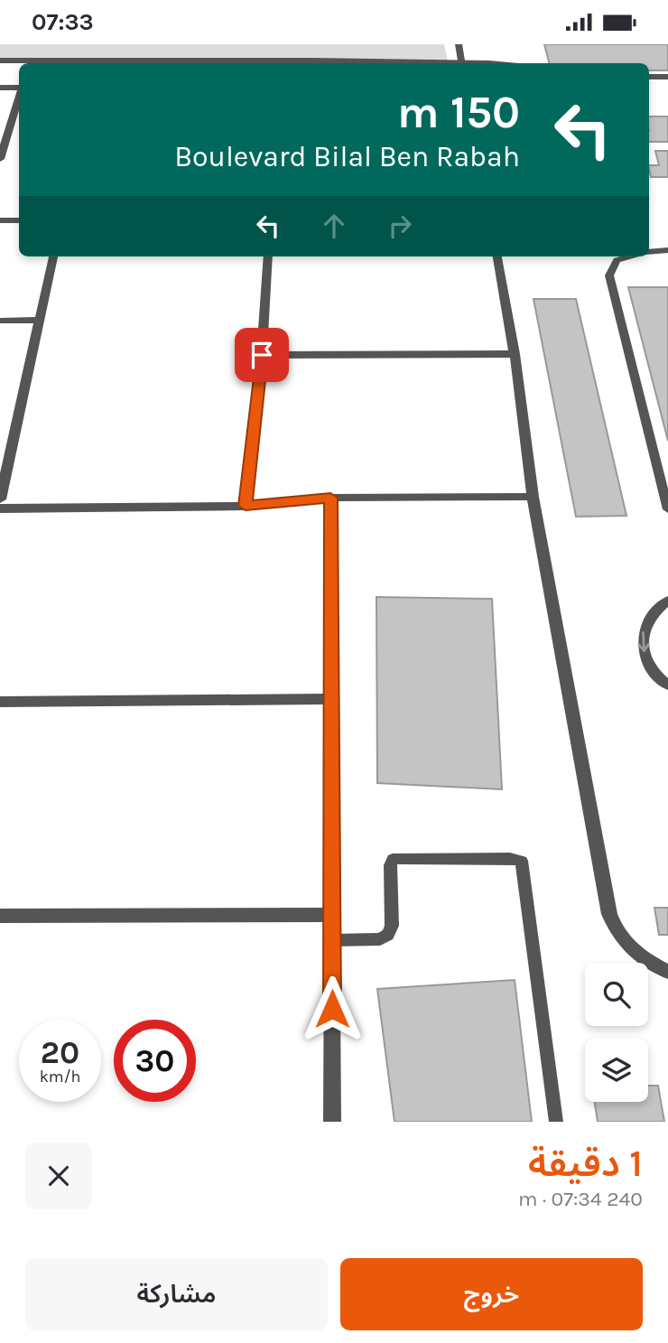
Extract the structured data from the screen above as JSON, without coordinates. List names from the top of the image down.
{
  "page": {
    "status": "07:33",
    "turn": ["150 m", "Boulevard Bilal Ben Rabah"],
    "speed": "20 km/h",
    "limit": "30",
    "heading": ["1 دقيقة", "240 m · 07:34"],
    "buttons": ["خروج", "مشاركة"]
  }
}
